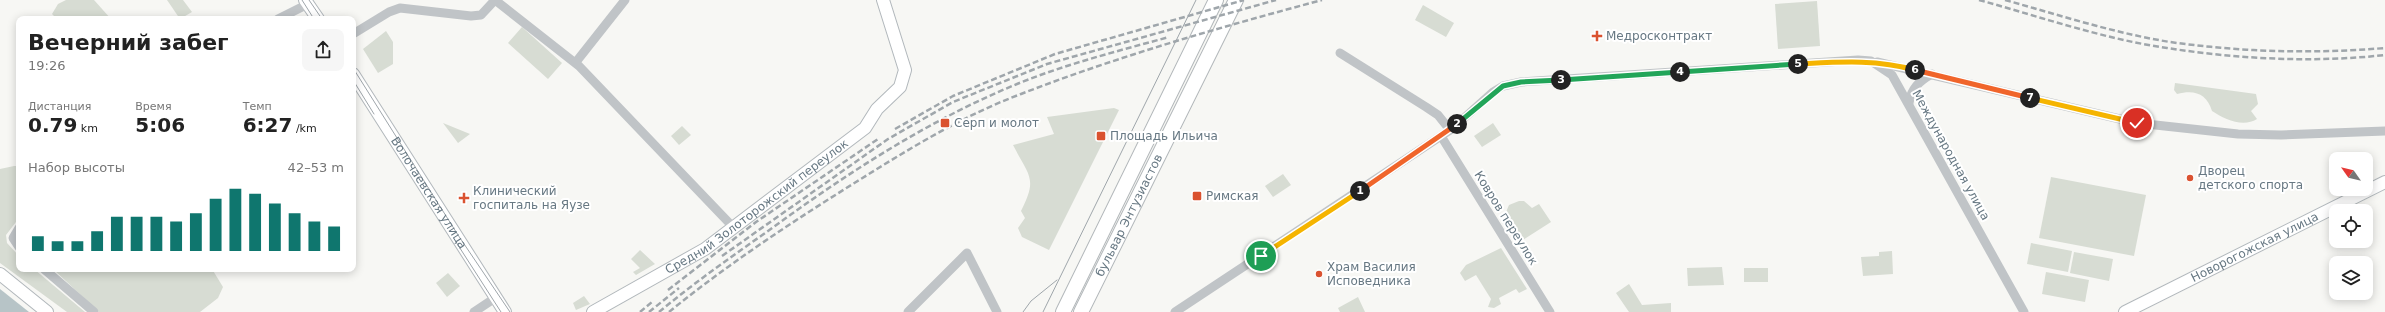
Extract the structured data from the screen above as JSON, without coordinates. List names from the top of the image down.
{
  "streets": {
    "main road": ["бульвар Энтузиастов"],
    "street": [
      "Международная улица",
      "Волочаевская улица",
      "Средний Золоторожский переулок",
      "Ковров переулок",
      "Новорогожская улица"
    ]
  },
  "places": {
    "health": ["Медросконтракт", "Клинический госпиталь на Яузе"],
    "transit": ["Серп и молот", "Площадь Ильича", "Римская"],
    "other": ["Дворец детского спорта", "Храм Василия Исповедника"]
  },
  "north": "top left",
  "page": {
    "heading": ["Вечерний забег", "19:26"],
    "pins": [
      "5",
      "6",
      "4",
      "3",
      "7",
      "2",
      "1"
    ],
    "stats": [
      ["Дистанция", "0.79 km"],
      ["Время", "5:06"],
      ["Темп", "6:27 /km"]
    ],
    "chart": ["Набор высоты", "42–53 m"]
  }
}
